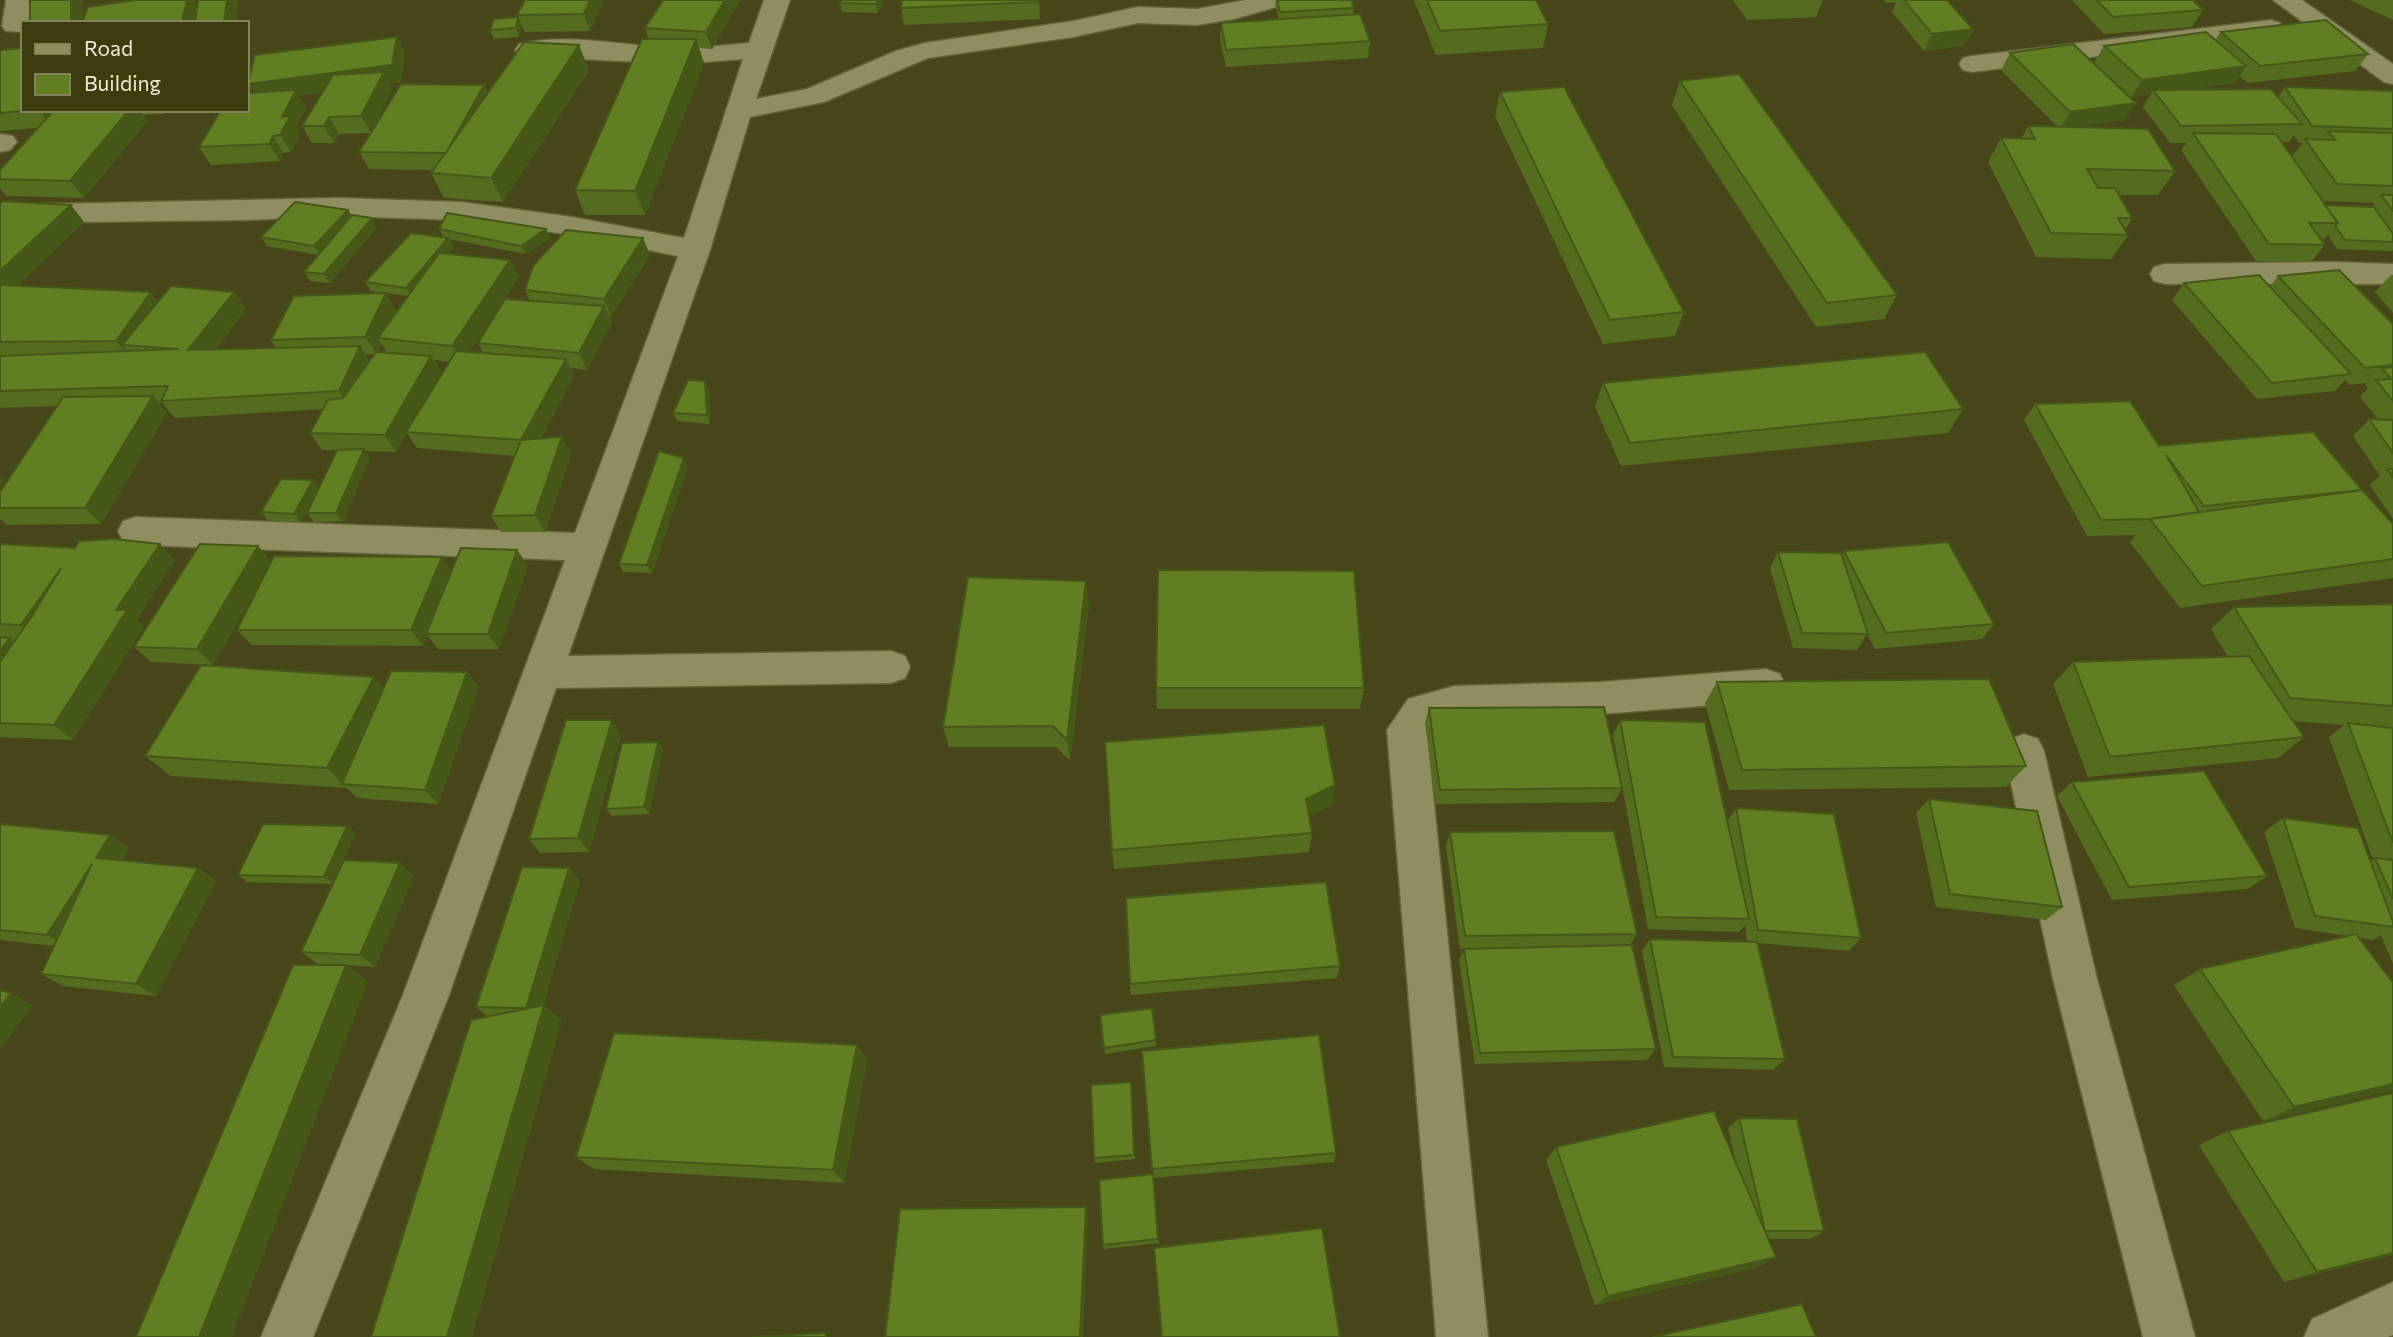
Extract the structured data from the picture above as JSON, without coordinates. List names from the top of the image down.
{
  "legend": ["Road", "Building"]
}
